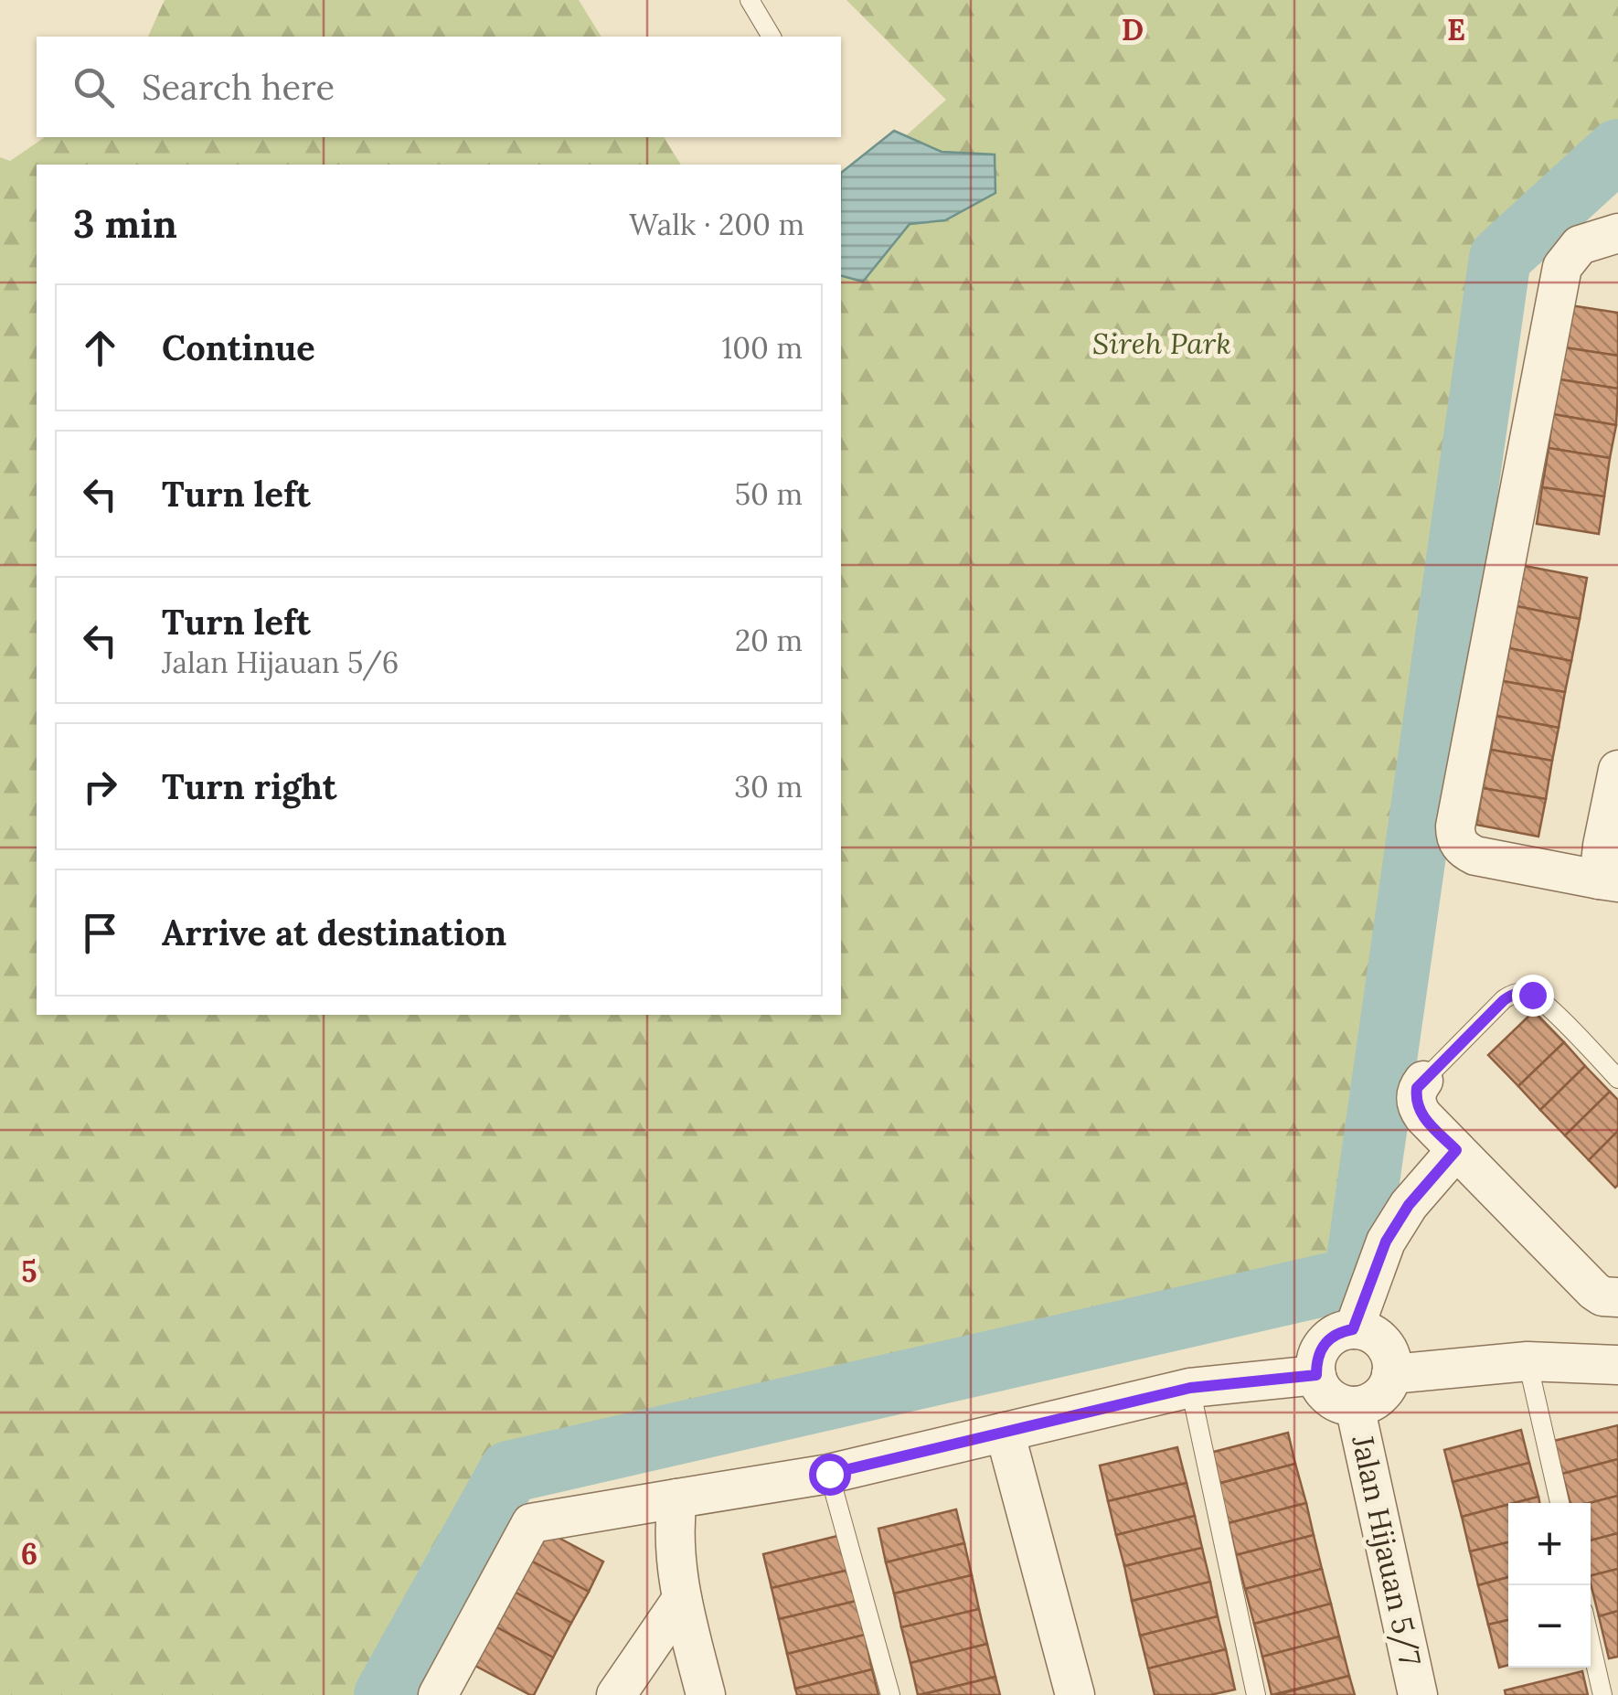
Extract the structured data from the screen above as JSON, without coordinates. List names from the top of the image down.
{
  "streets": {
    "street": ["Jalan Hijauan 5/7"]
  },
  "parks": ["Sireh Park"],
  "page": {
    "search": "Search here",
    "heading": ["3 min", "Walk · 200 m"],
    "list": [
      ["Continue", "100 m"],
      ["Turn left", "50 m"],
      ["Turn left", "Jalan Hijauan 5/6", "20 m"],
      ["Turn right", "30 m"],
      "Arrive at destination"
    ],
    "map_buttons": ["+", "−"]
  },
  "grid": {
    "columns": ["D", "E"],
    "rows": ["5", "6"]
  }
}
